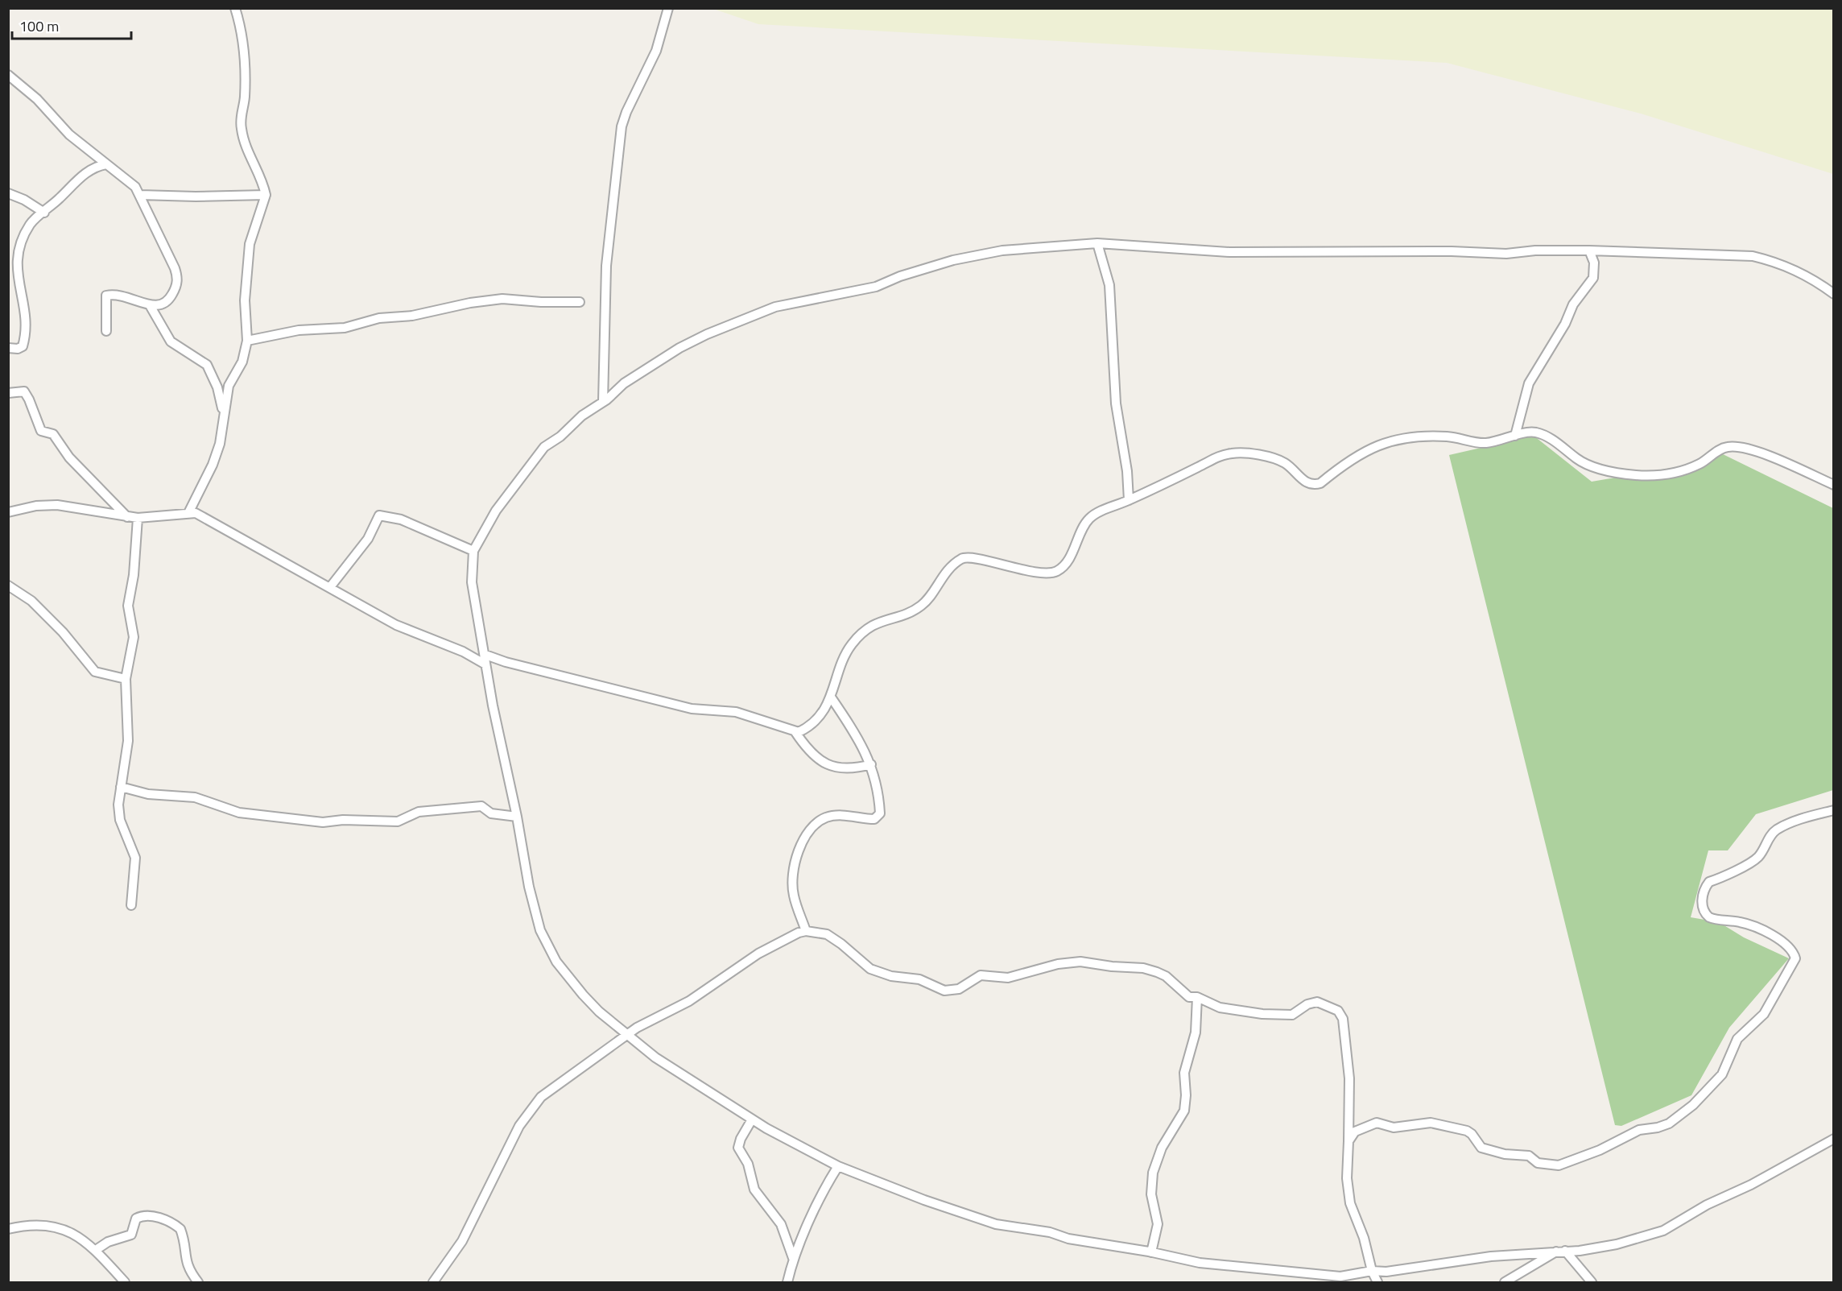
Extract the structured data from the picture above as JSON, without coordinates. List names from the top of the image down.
{
  "scale_bar": "100 m"
}
